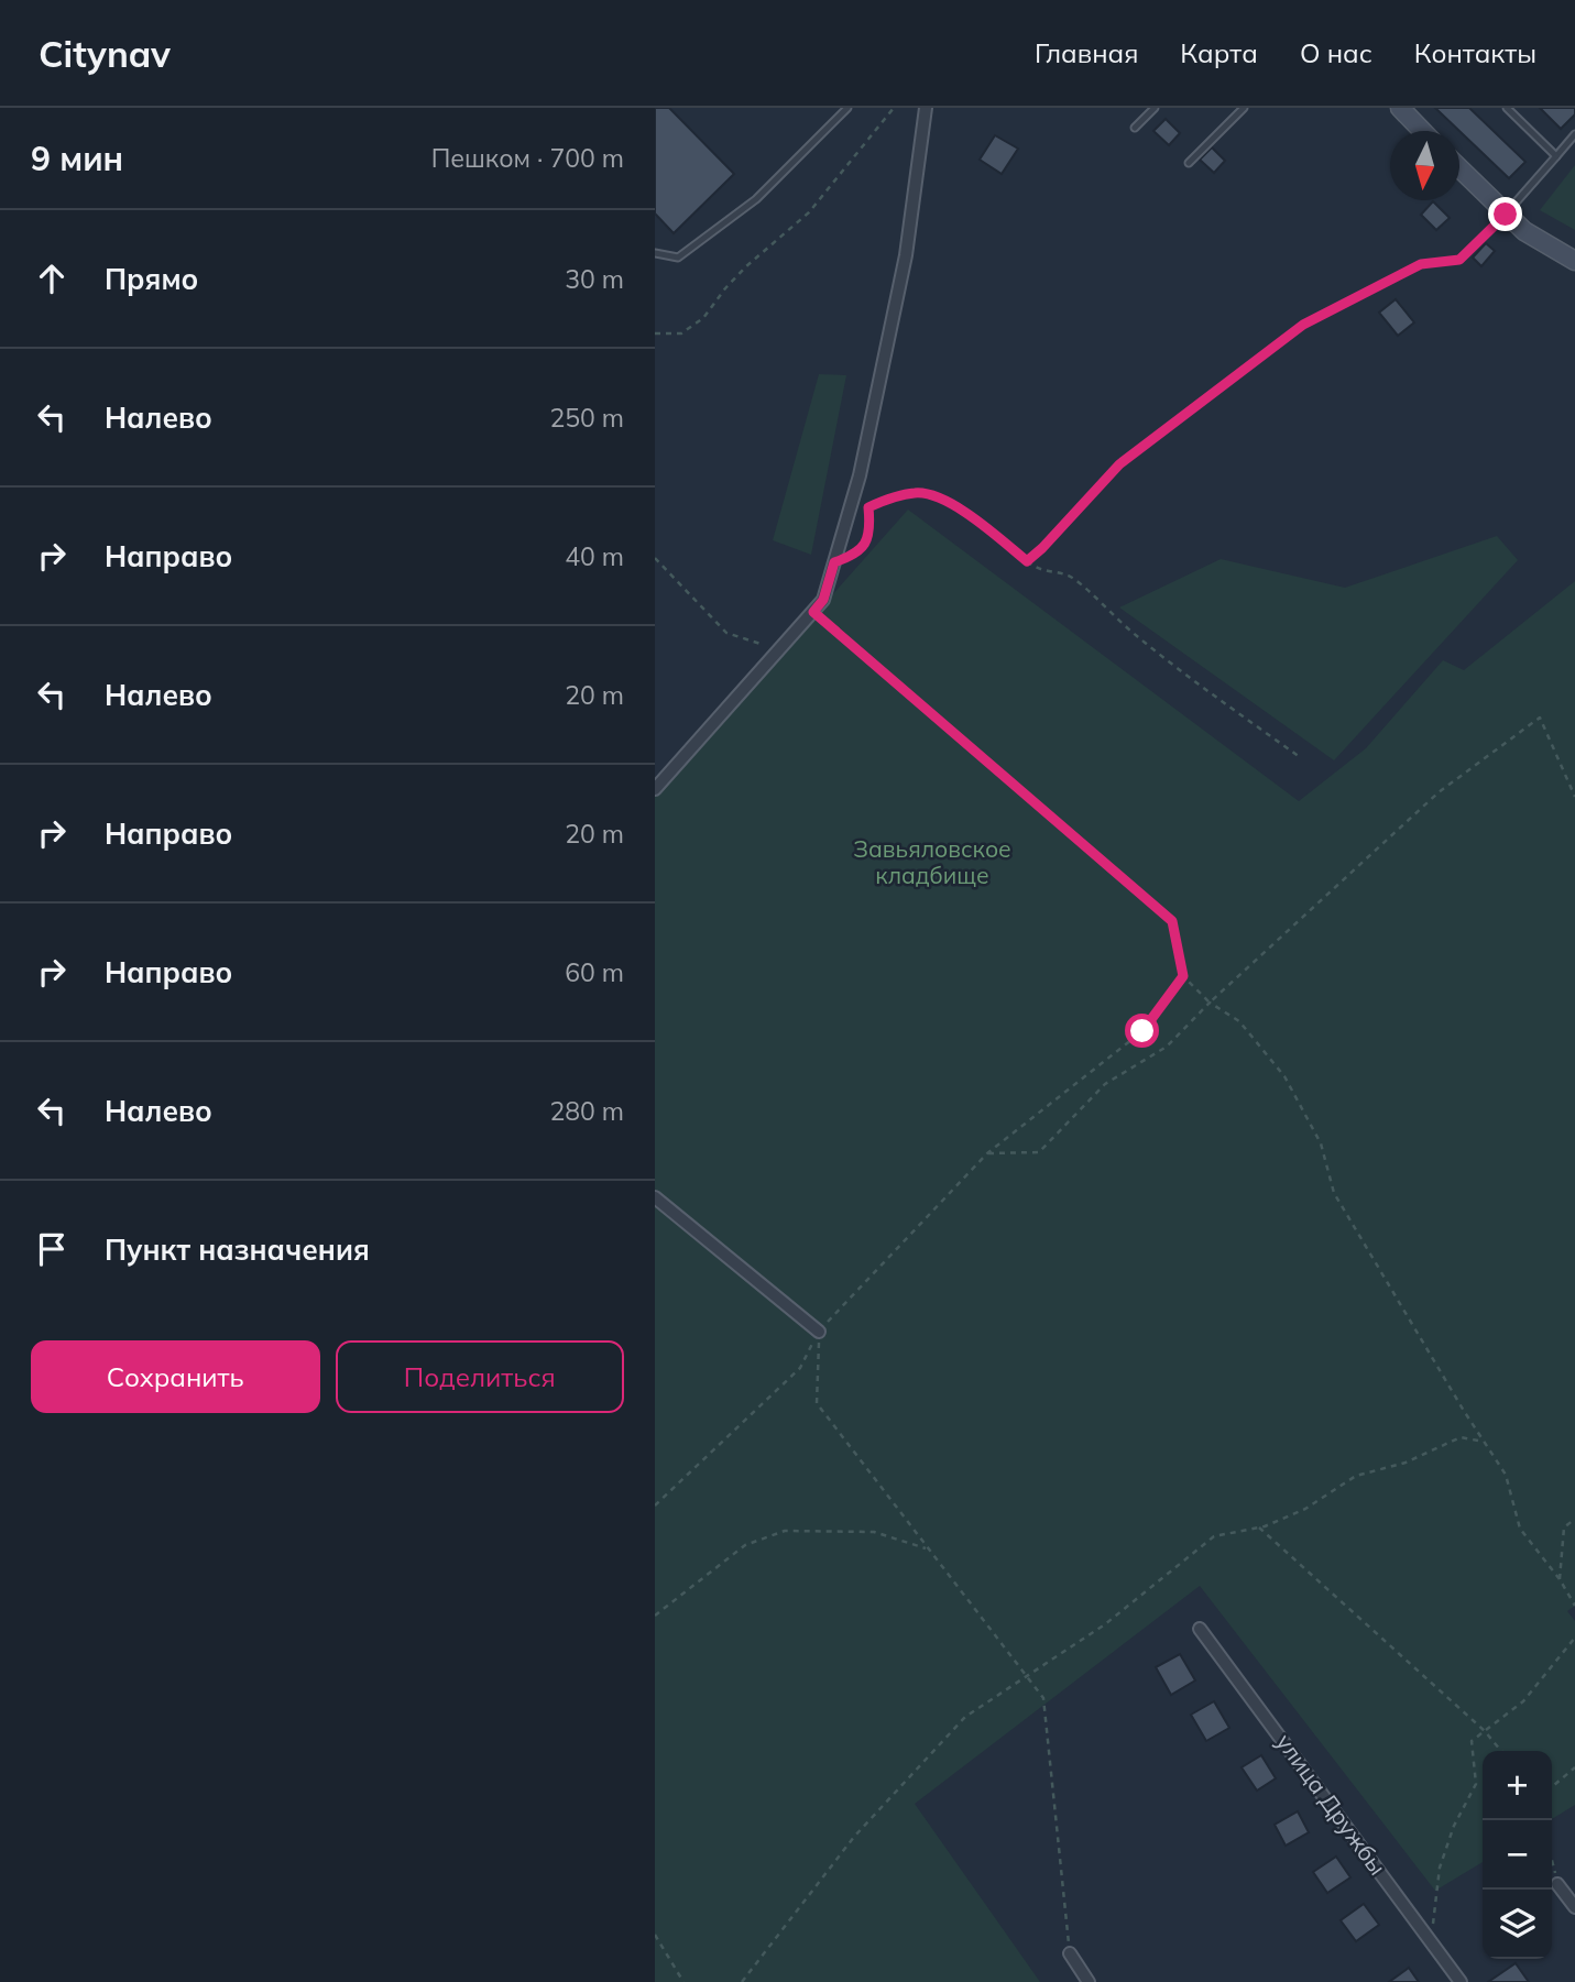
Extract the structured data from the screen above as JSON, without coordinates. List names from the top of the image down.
{
  "streets": {
    "street": ["улица Дружбы"]
  },
  "parks": ["Завьяловское кладбище"],
  "north": "bottom",
  "page": {
    "header": "Citynav",
    "nav": [
      "Главная",
      "Карта",
      "О нас",
      "Контакты"
    ],
    "heading": ["9 мин", "Пешком · 700 m"],
    "list": [
      ["Прямо", "30 m"],
      ["Налево", "250 m"],
      ["Направо", "40 m"],
      ["Налево", "20 m"],
      ["Направо", "20 m"],
      ["Направо", "60 m"],
      ["Налево", "280 m"],
      "Пункт назначения"
    ],
    "buttons": ["Сохранить", "Поделиться"],
    "map_buttons": ["+", "−"]
  }
}
